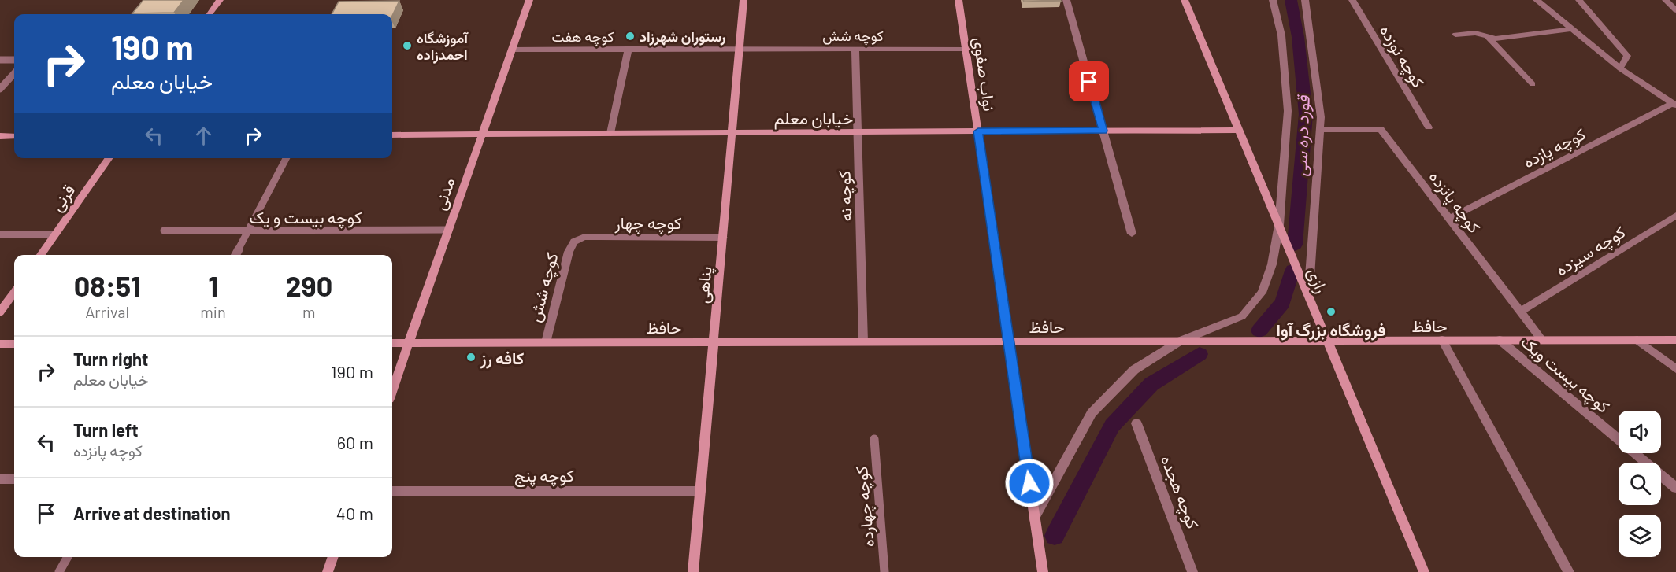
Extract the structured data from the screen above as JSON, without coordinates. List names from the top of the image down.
{
  "streets": {
    "street": [
      "کوچه شش",
      "کوچه هفت",
      "کوچه نوزده",
      "نواب صفوی",
      "خیابان معلم",
      "کوچه یازده",
      "مدنی",
      "کوچه نه",
      "قرنی",
      "کوچه پانزده",
      "کوچه چهار",
      "کوچه سیزده",
      "رازی",
      "پناهی",
      "حافظ",
      "کوچه بیست ویک",
      "کوچه پنج",
      "کوچه هجده"
    ],
    "lane": ["کوچه بیست و یک", "کوچه چهارده"]
  },
  "crossings": [
    ["کوچه شش", "کوچه هفت"],
    ["کوچه شش", "نواب صفوی"],
    ["کوچه شش", "کوچه نه"],
    ["کوچه شش", "کوچه چهار"],
    ["کوچه شش", "پناهی"],
    ["کوچه شش", "حافظ"],
    ["کوچه هفت", "مدنی"],
    ["کوچه هفت", "پناهی"],
    ["نواب صفوی", "خیابان معلم"],
    ["نواب صفوی", "حافظ"],
    ["خیابان معلم", "مدنی"],
    ["خیابان معلم", "کوچه نه"],
    ["خیابان معلم", "رازی"],
    ["خیابان معلم", "پناهی"],
    ["کوچه یازده", "کوچه پانزده"],
    ["مدنی", "کوچه بیست و یک"],
    ["مدنی", "حافظ"],
    ["کوچه نه", "حافظ"],
    ["کوچه پانزده", "کوچه سیزده"],
    ["کوچه پانزده", "حافظ"],
    ["کوچه چهار", "پناهی"],
    ["رازی", "حافظ"],
    ["پناهی", "حافظ"],
    ["پناهی", "کوچه پنج"],
    ["حافظ", "کوچه بیست ویک"]
  ],
  "water": ["قورد دره سی"],
  "places": [
    "رستوران شهرزاد",
    "آموزشگاه احمدزاده",
    "فروشگاه بزرگ آوا",
    "کافه رز"
  ],
  "page": {
    "turn": ["190 m", "خیابان معلم"],
    "eta": [
      "08:51",
      "Arrival",
      "1",
      "min",
      "290",
      "m"
    ],
    "list": [
      {
        "name": "Turn right",
        "note": "خیابان معلم",
        "value": "190 m"
      },
      {
        "name": "Turn left",
        "note": "کوچه پانزده",
        "value": "60 m"
      },
      {
        "name": "Arrive at destination",
        "value": "40 m"
      }
    ]
  }
}
